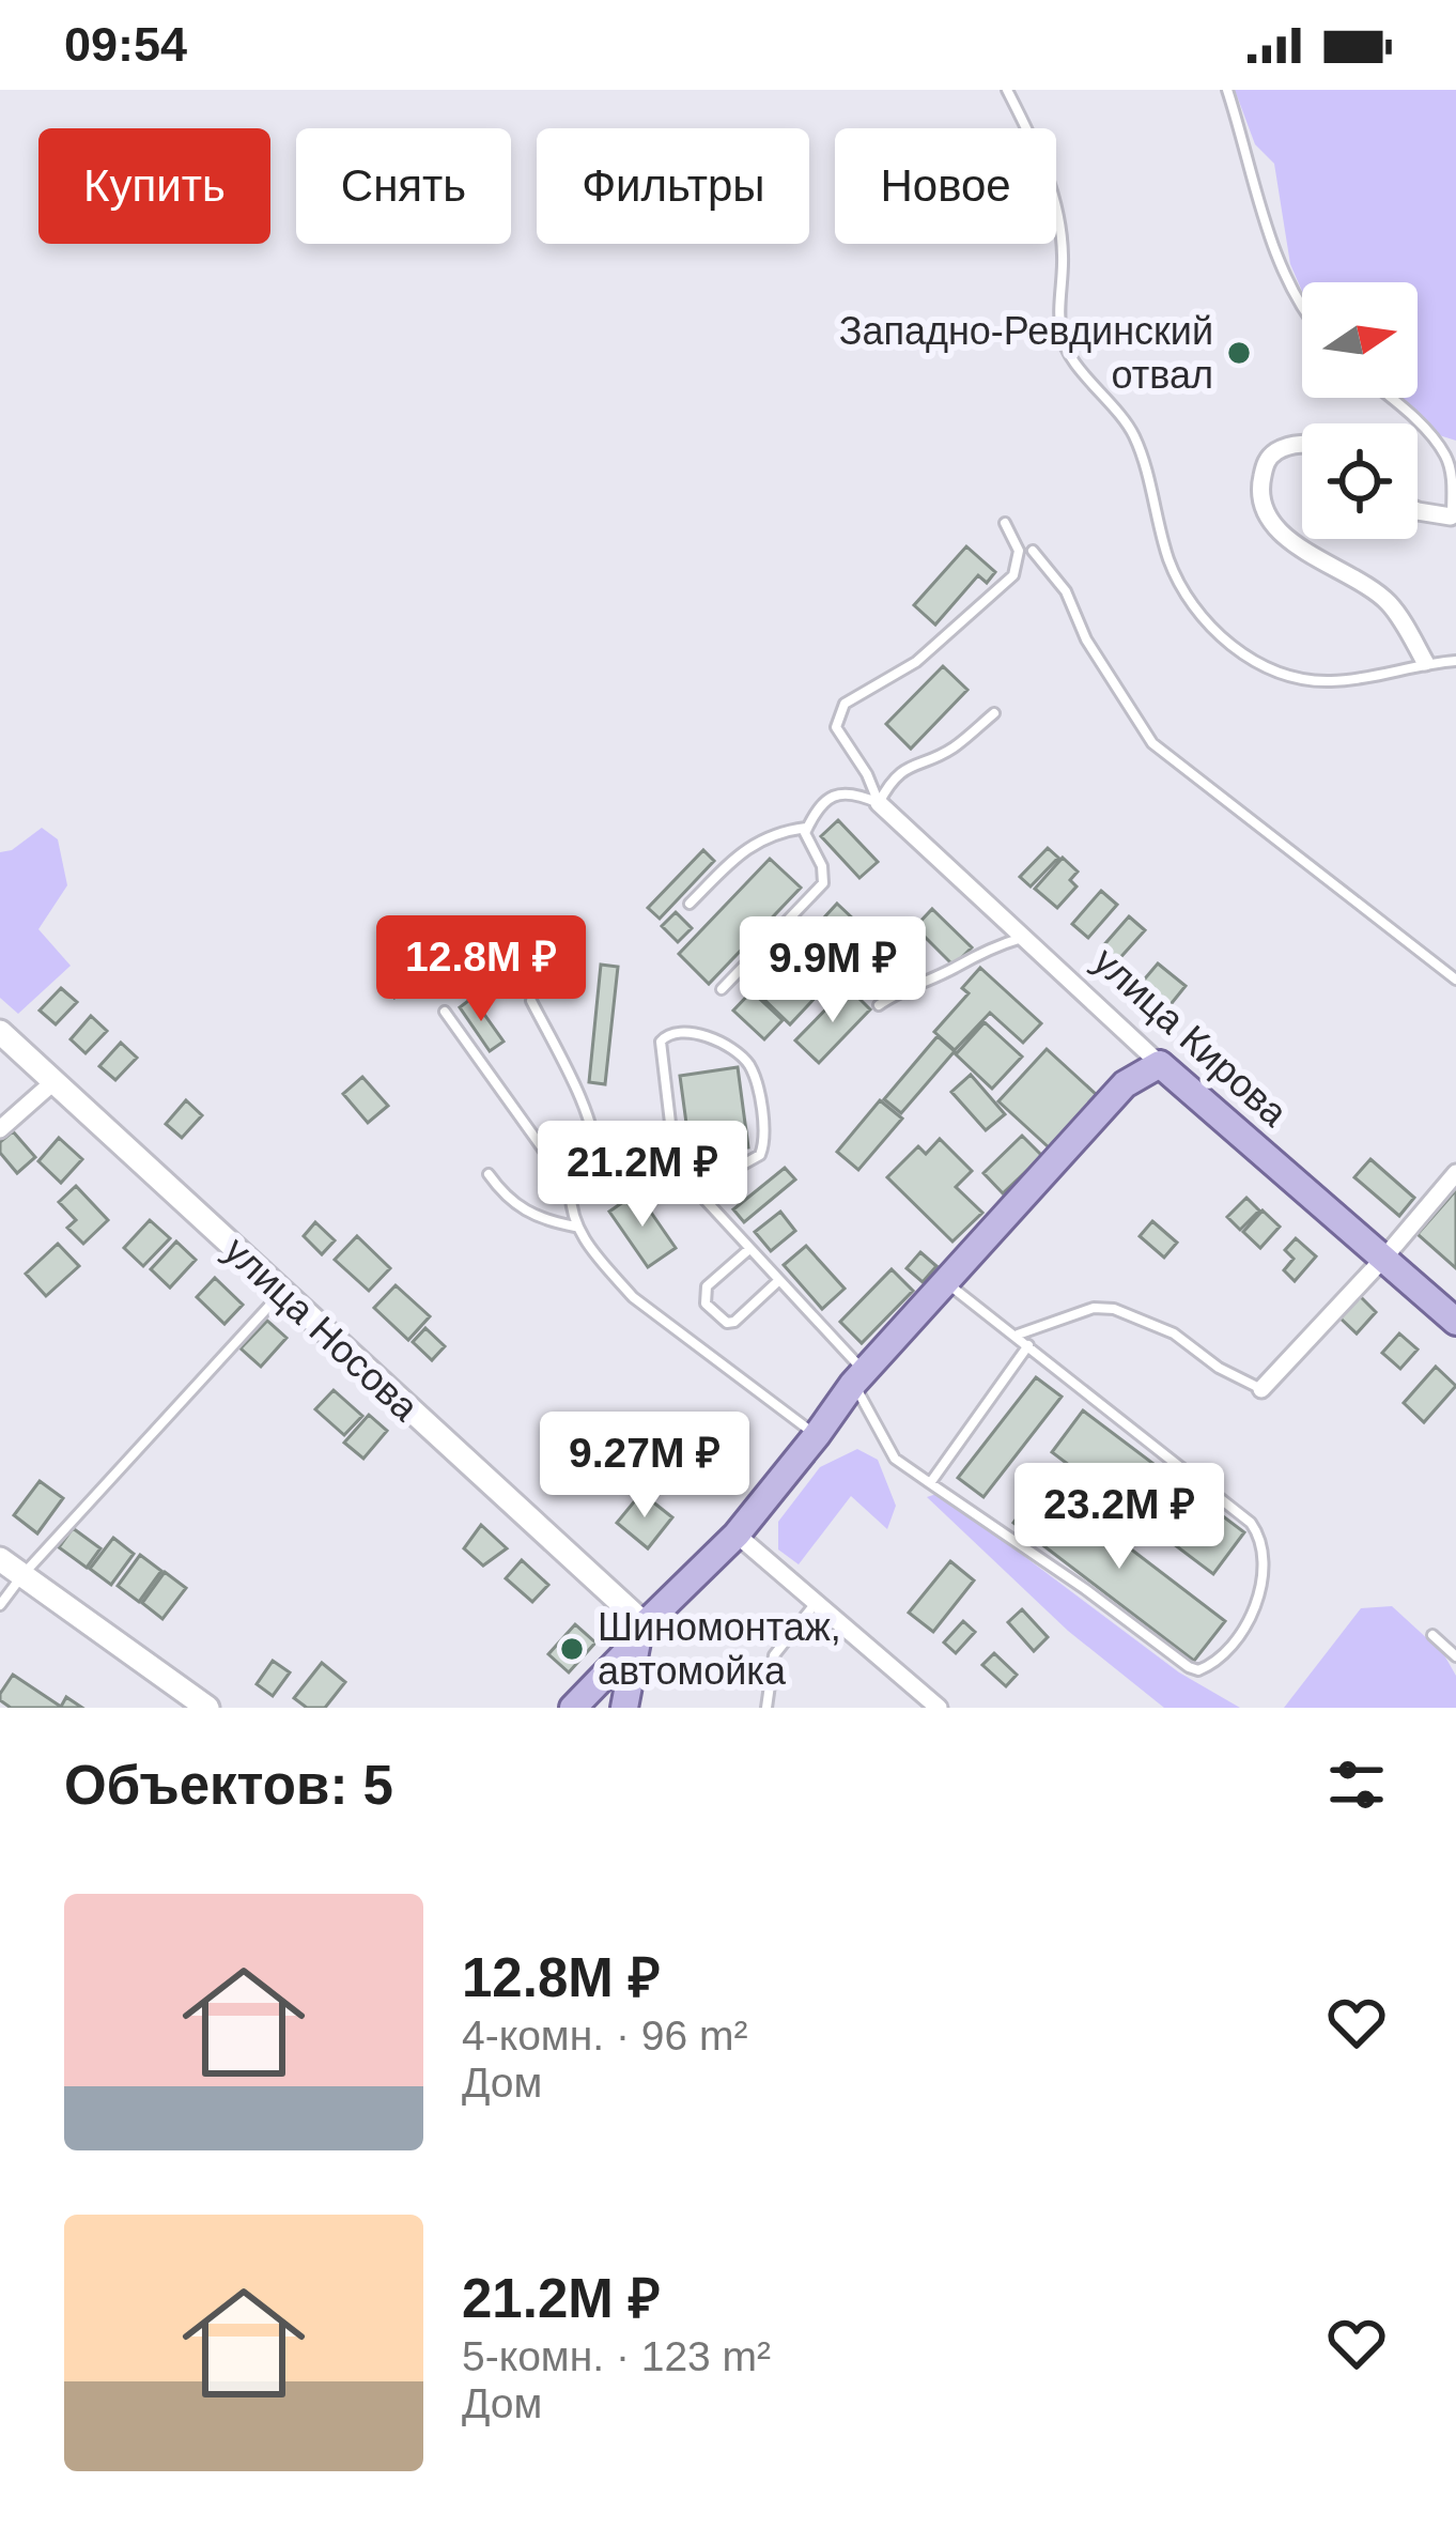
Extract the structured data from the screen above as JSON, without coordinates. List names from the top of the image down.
{
  "streets": {
    "main road": ["улица Кирова"],
    "street": ["улица Носова"]
  },
  "places": ["Западно-Ревдинский отвал", "Шиномонтаж, автомойка"],
  "north": "right",
  "page": {
    "status": "09:54",
    "chip": [
      "Купить",
      "Снять",
      "Фильтры",
      "Новое"
    ],
    "price": [
      "12.8M ₽",
      "9.9M ₽",
      "21.2M ₽",
      "9.27M ₽",
      "23.2M ₽"
    ],
    "heading": "Объектов: 5",
    "list": [
      {
        "name": "12.8M ₽",
        "note": "4-комн. · 96 m² · Дом"
      },
      {
        "name": "21.2M ₽",
        "note": "5-комн. · 123 m² · Дом"
      }
    ]
  }
}
